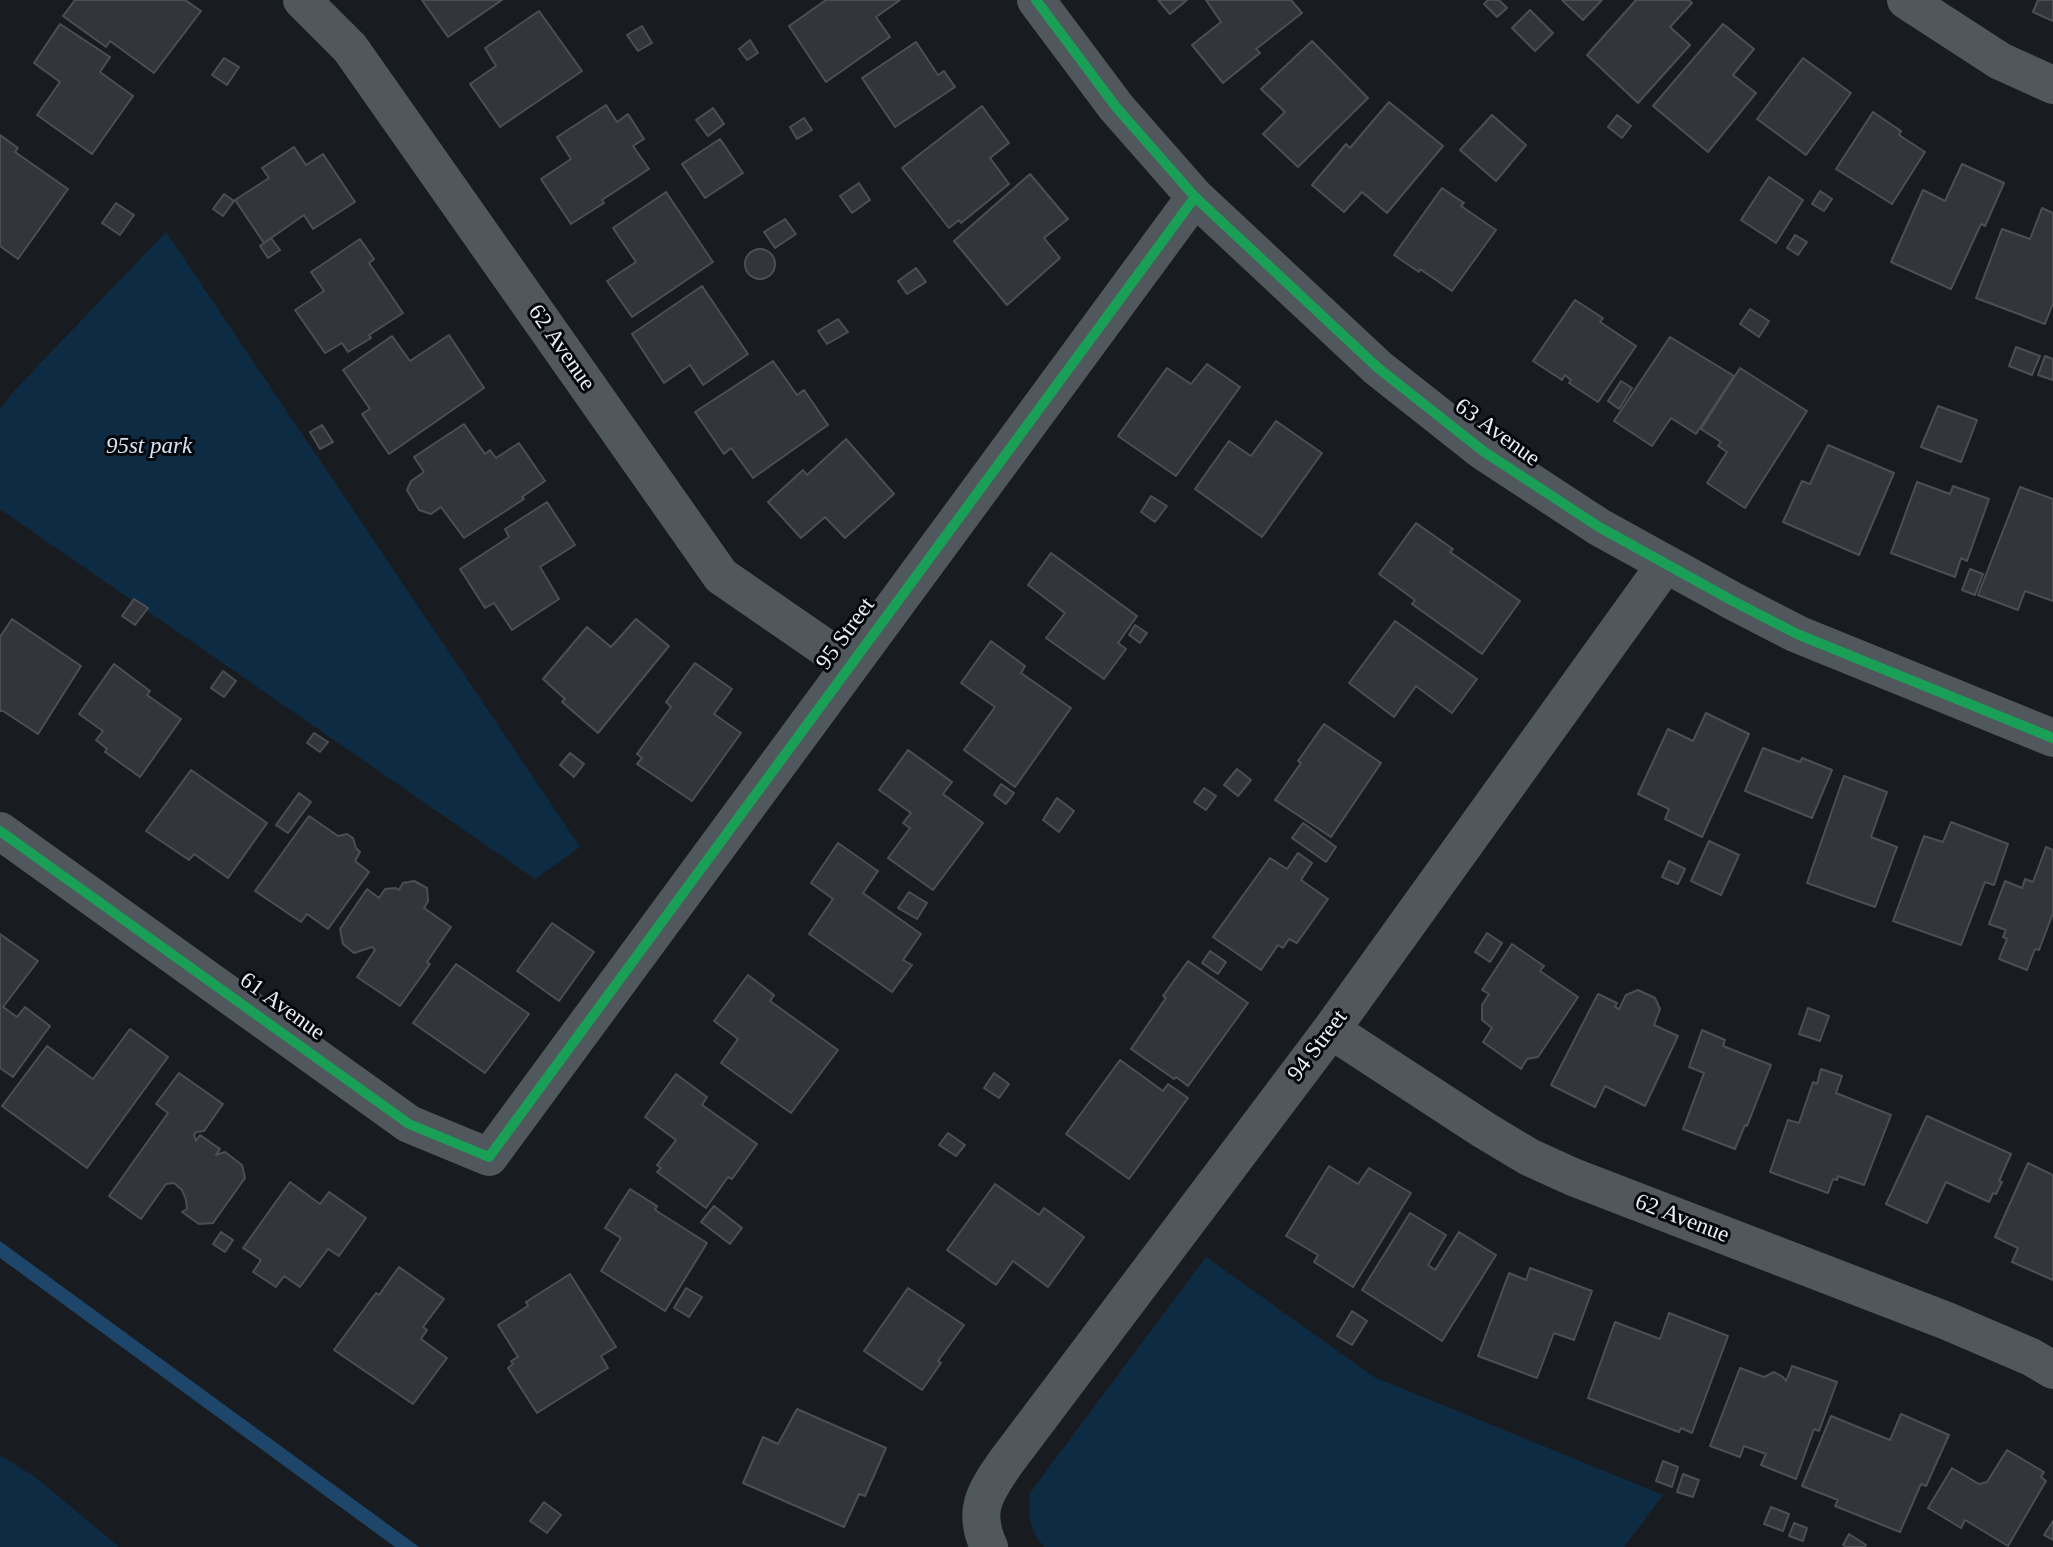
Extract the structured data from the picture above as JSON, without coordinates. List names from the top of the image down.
{
  "streets": {
    "street": [
      "62 Avenue",
      "63 Avenue",
      "95 Street",
      "61 Avenue",
      "94 Street"
    ]
  },
  "crossings": [
    ["62 Avenue", "95 Street"],
    ["62 Avenue", "94 Street"],
    ["63 Avenue", "95 Street"],
    ["63 Avenue", "94 Street"],
    ["95 Street", "61 Avenue"]
  ],
  "parks": ["95st park"]
}
